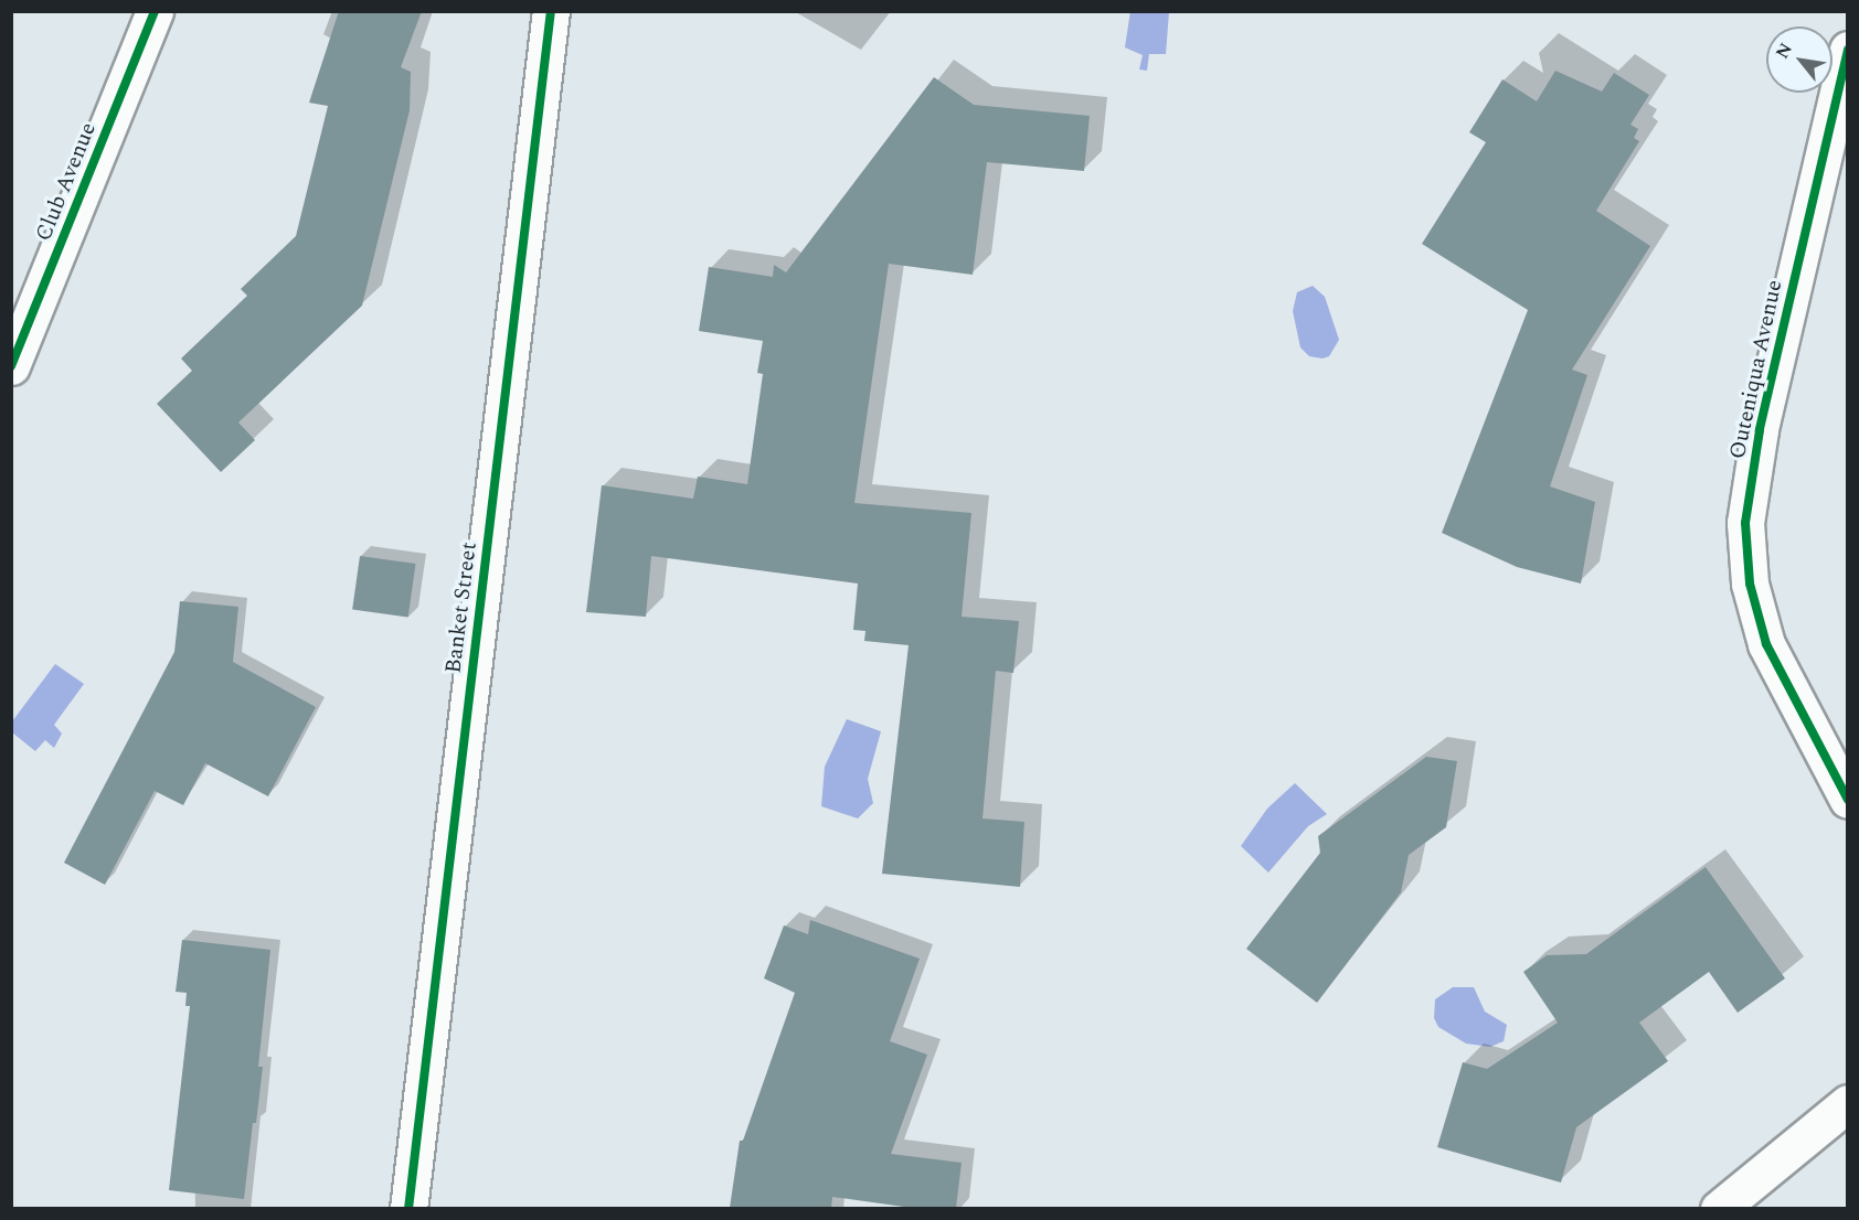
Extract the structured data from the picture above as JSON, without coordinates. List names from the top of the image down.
{
  "streets": {
    "street": ["Club Avenue", "Outeniqua Avenue", "Banket Street"]
  },
  "north": "top left"
}
